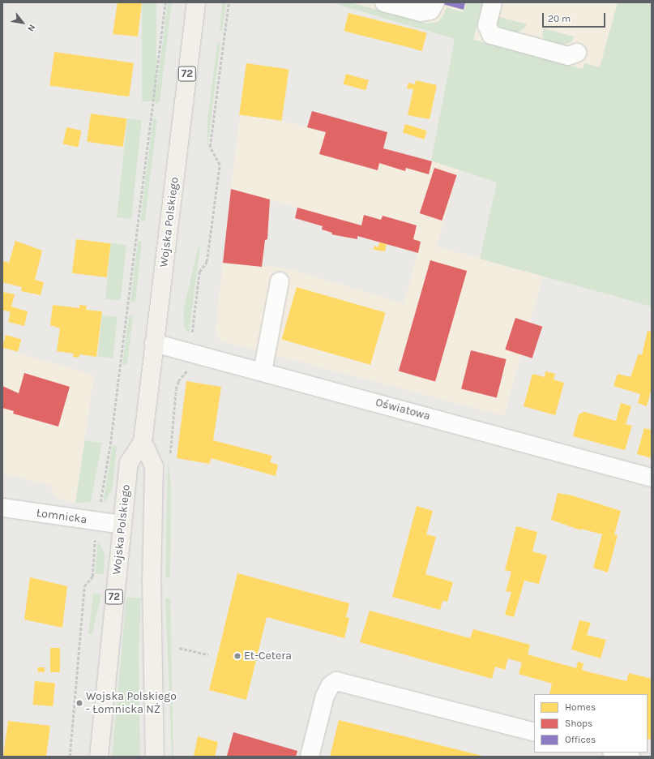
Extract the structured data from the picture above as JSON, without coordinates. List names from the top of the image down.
{
  "streets": {
    "main road": ["72", "Wojska Polskiego"],
    "street": ["Oświatowa", "Łomnicka"]
  },
  "crossings": [
    ["Wojska Polskiego", "Oświatowa"],
    ["Wojska Polskiego", "Łomnicka"]
  ],
  "places": ["Et-Cetera", "Wojska Polskiego - Łomnicka NŻ"],
  "legend": ["Homes", "Shops", "Offices"],
  "scale_bar": "20 m",
  "north": "bottom right"
}
